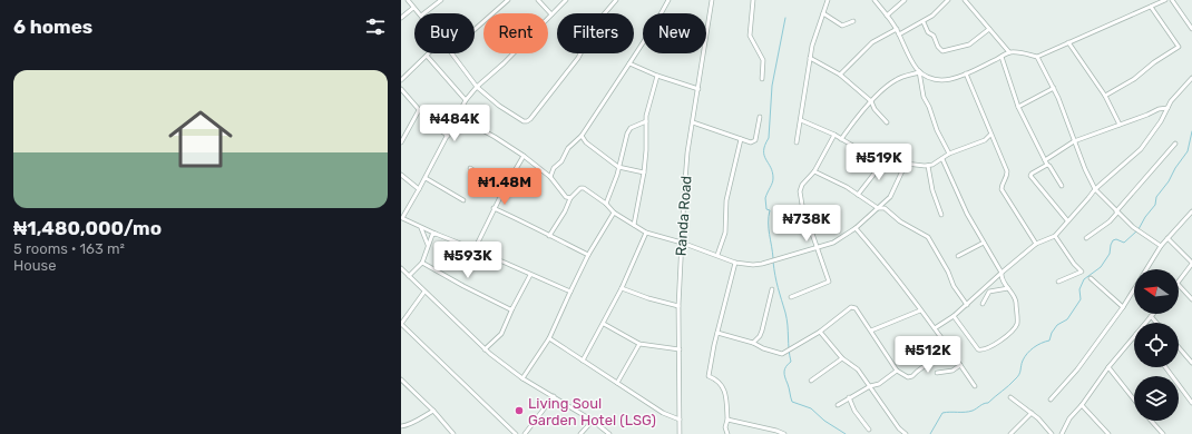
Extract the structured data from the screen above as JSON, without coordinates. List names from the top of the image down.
{
  "streets": {
    "street": ["Randa Road"]
  },
  "places": ["Living Soul Garden Hotel (LSG)"],
  "north": "left",
  "page": {
    "heading": "6 homes",
    "chip": [
      "Buy",
      "Rent",
      "Filters",
      "New"
    ],
    "list": [
      {
        "name": "₦1,480,000/mo",
        "note": "5 rooms · 163 m² · House"
      }
    ],
    "price": [
      "₦484K",
      "₦519K",
      "₦1.48M",
      "₦738K",
      "₦593K",
      "₦512K"
    ]
  }
}
